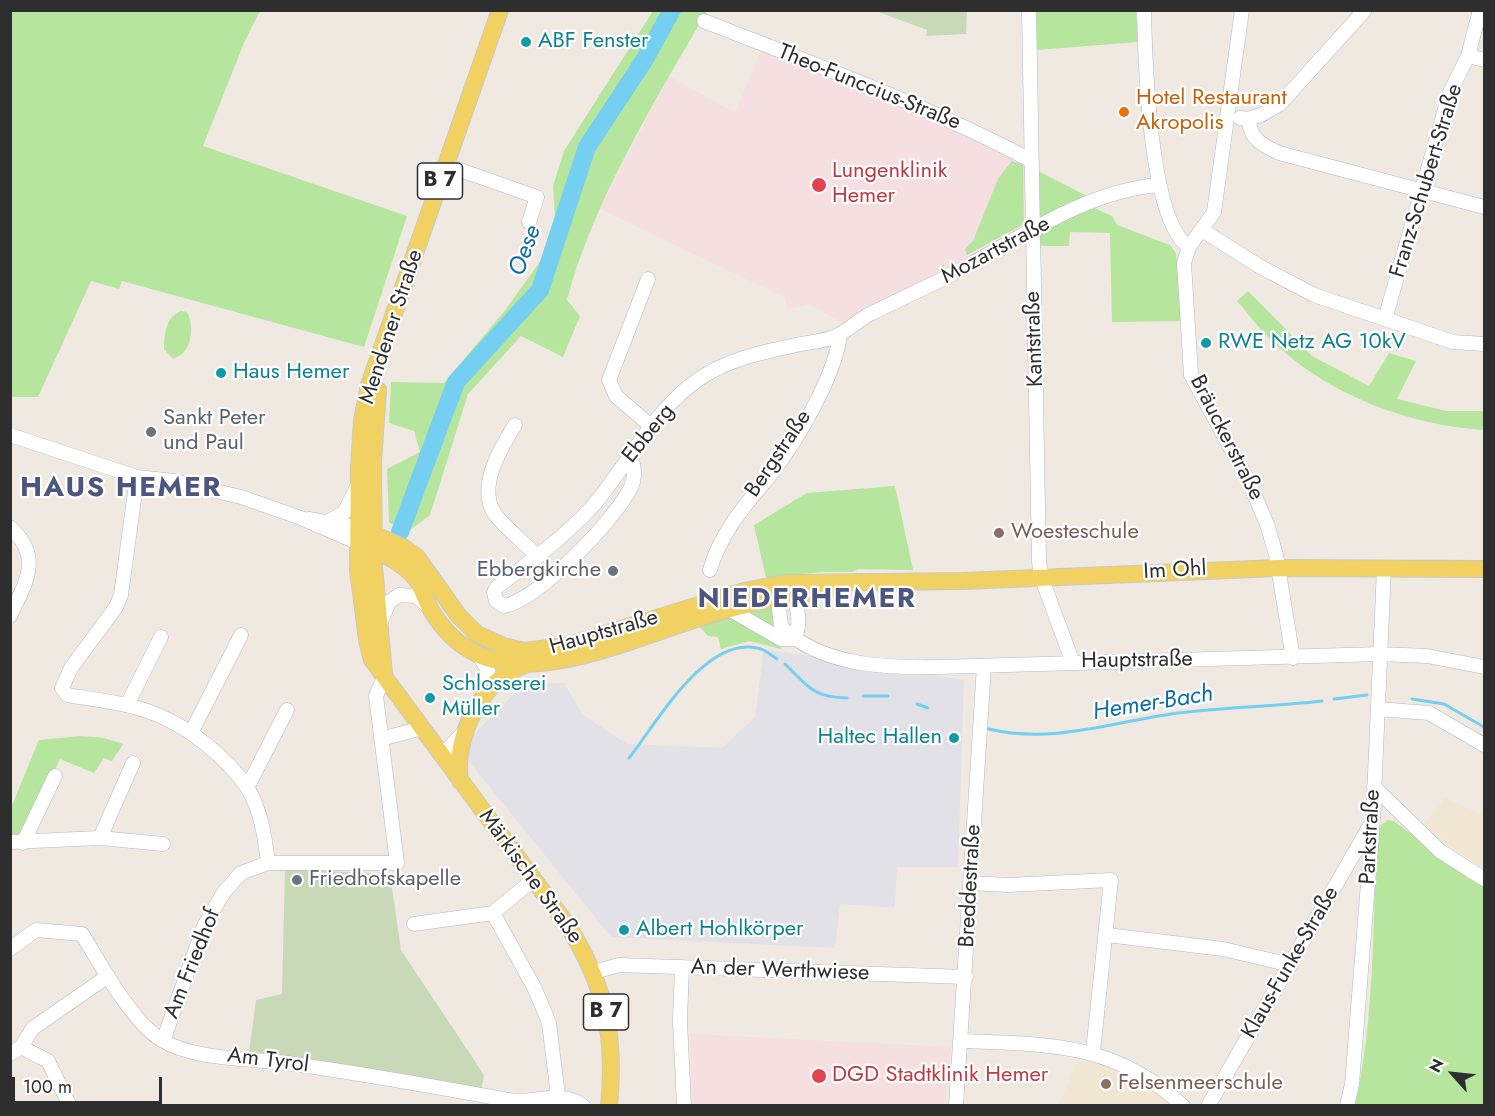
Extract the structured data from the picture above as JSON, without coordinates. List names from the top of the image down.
{
  "streets": {
    "main road": [
      "B 7",
      "Mendener Straße",
      "Im Ohl",
      "Hauptstraße",
      "Märkische Straße"
    ],
    "street": [
      "Theo-Funccius-Straße",
      "Franz-Schubert-Straße",
      "Mozartstraße",
      "Kantstraße",
      "Ebberg",
      "Bräuckerstraße",
      "Bergstraße",
      "Parkstraße",
      "Breddestraße",
      "Klaus-Funke-Straße",
      "Am Friedhof",
      "An der Werthwiese",
      "Am Tyrol"
    ]
  },
  "crossings": [
    ["Theo-Funccius-Straße", "Kantstraße"],
    ["Mozartstraße", "Kantstraße"],
    ["Mozartstraße", "Ebberg"],
    ["Mozartstraße", "Bergstraße"],
    ["Mendener Straße", "Hauptstraße"],
    ["Mendener Straße", "Märkische Straße"],
    ["Kantstraße", "Im Ohl"],
    ["Kantstraße", "Hauptstraße"],
    ["Ebberg", "Bergstraße"],
    ["Bräuckerstraße", "Im Ohl"],
    ["Bräuckerstraße", "Hauptstraße"],
    ["Im Ohl", "Hauptstraße"],
    ["Im Ohl", "Parkstraße"],
    ["Hauptstraße", "Parkstraße"],
    ["Hauptstraße", "Märkische Straße"],
    ["Hauptstraße", "Breddestraße"],
    ["Parkstraße", "Klaus-Funke-Straße"],
    ["Märkische Straße", "An der Werthwiese"],
    ["Breddestraße", "An der Werthwiese"],
    ["Am Friedhof", "Am Tyrol"]
  ],
  "districts": ["HAUS HEMER", "NIEDERHEMER"],
  "water": ["Oese", "Hemer-Bach"],
  "places": [
    "ABF Fenster",
    "Hotel Restaurant Akropolis",
    "Lungenklinik Hemer",
    "RWE Netz AG 10kV",
    "Haus Hemer",
    "Sankt Peter und Paul",
    "Woesteschule",
    "Ebbergkirche",
    "Schlosserei Müller",
    "Haltec Hallen",
    "Friedhofskapelle",
    "Albert Hohlkörper",
    "DGD Stadtklinik Hemer",
    "Felsenmeerschule"
  ],
  "scale_bar": "100 m",
  "north": "top left"
}
